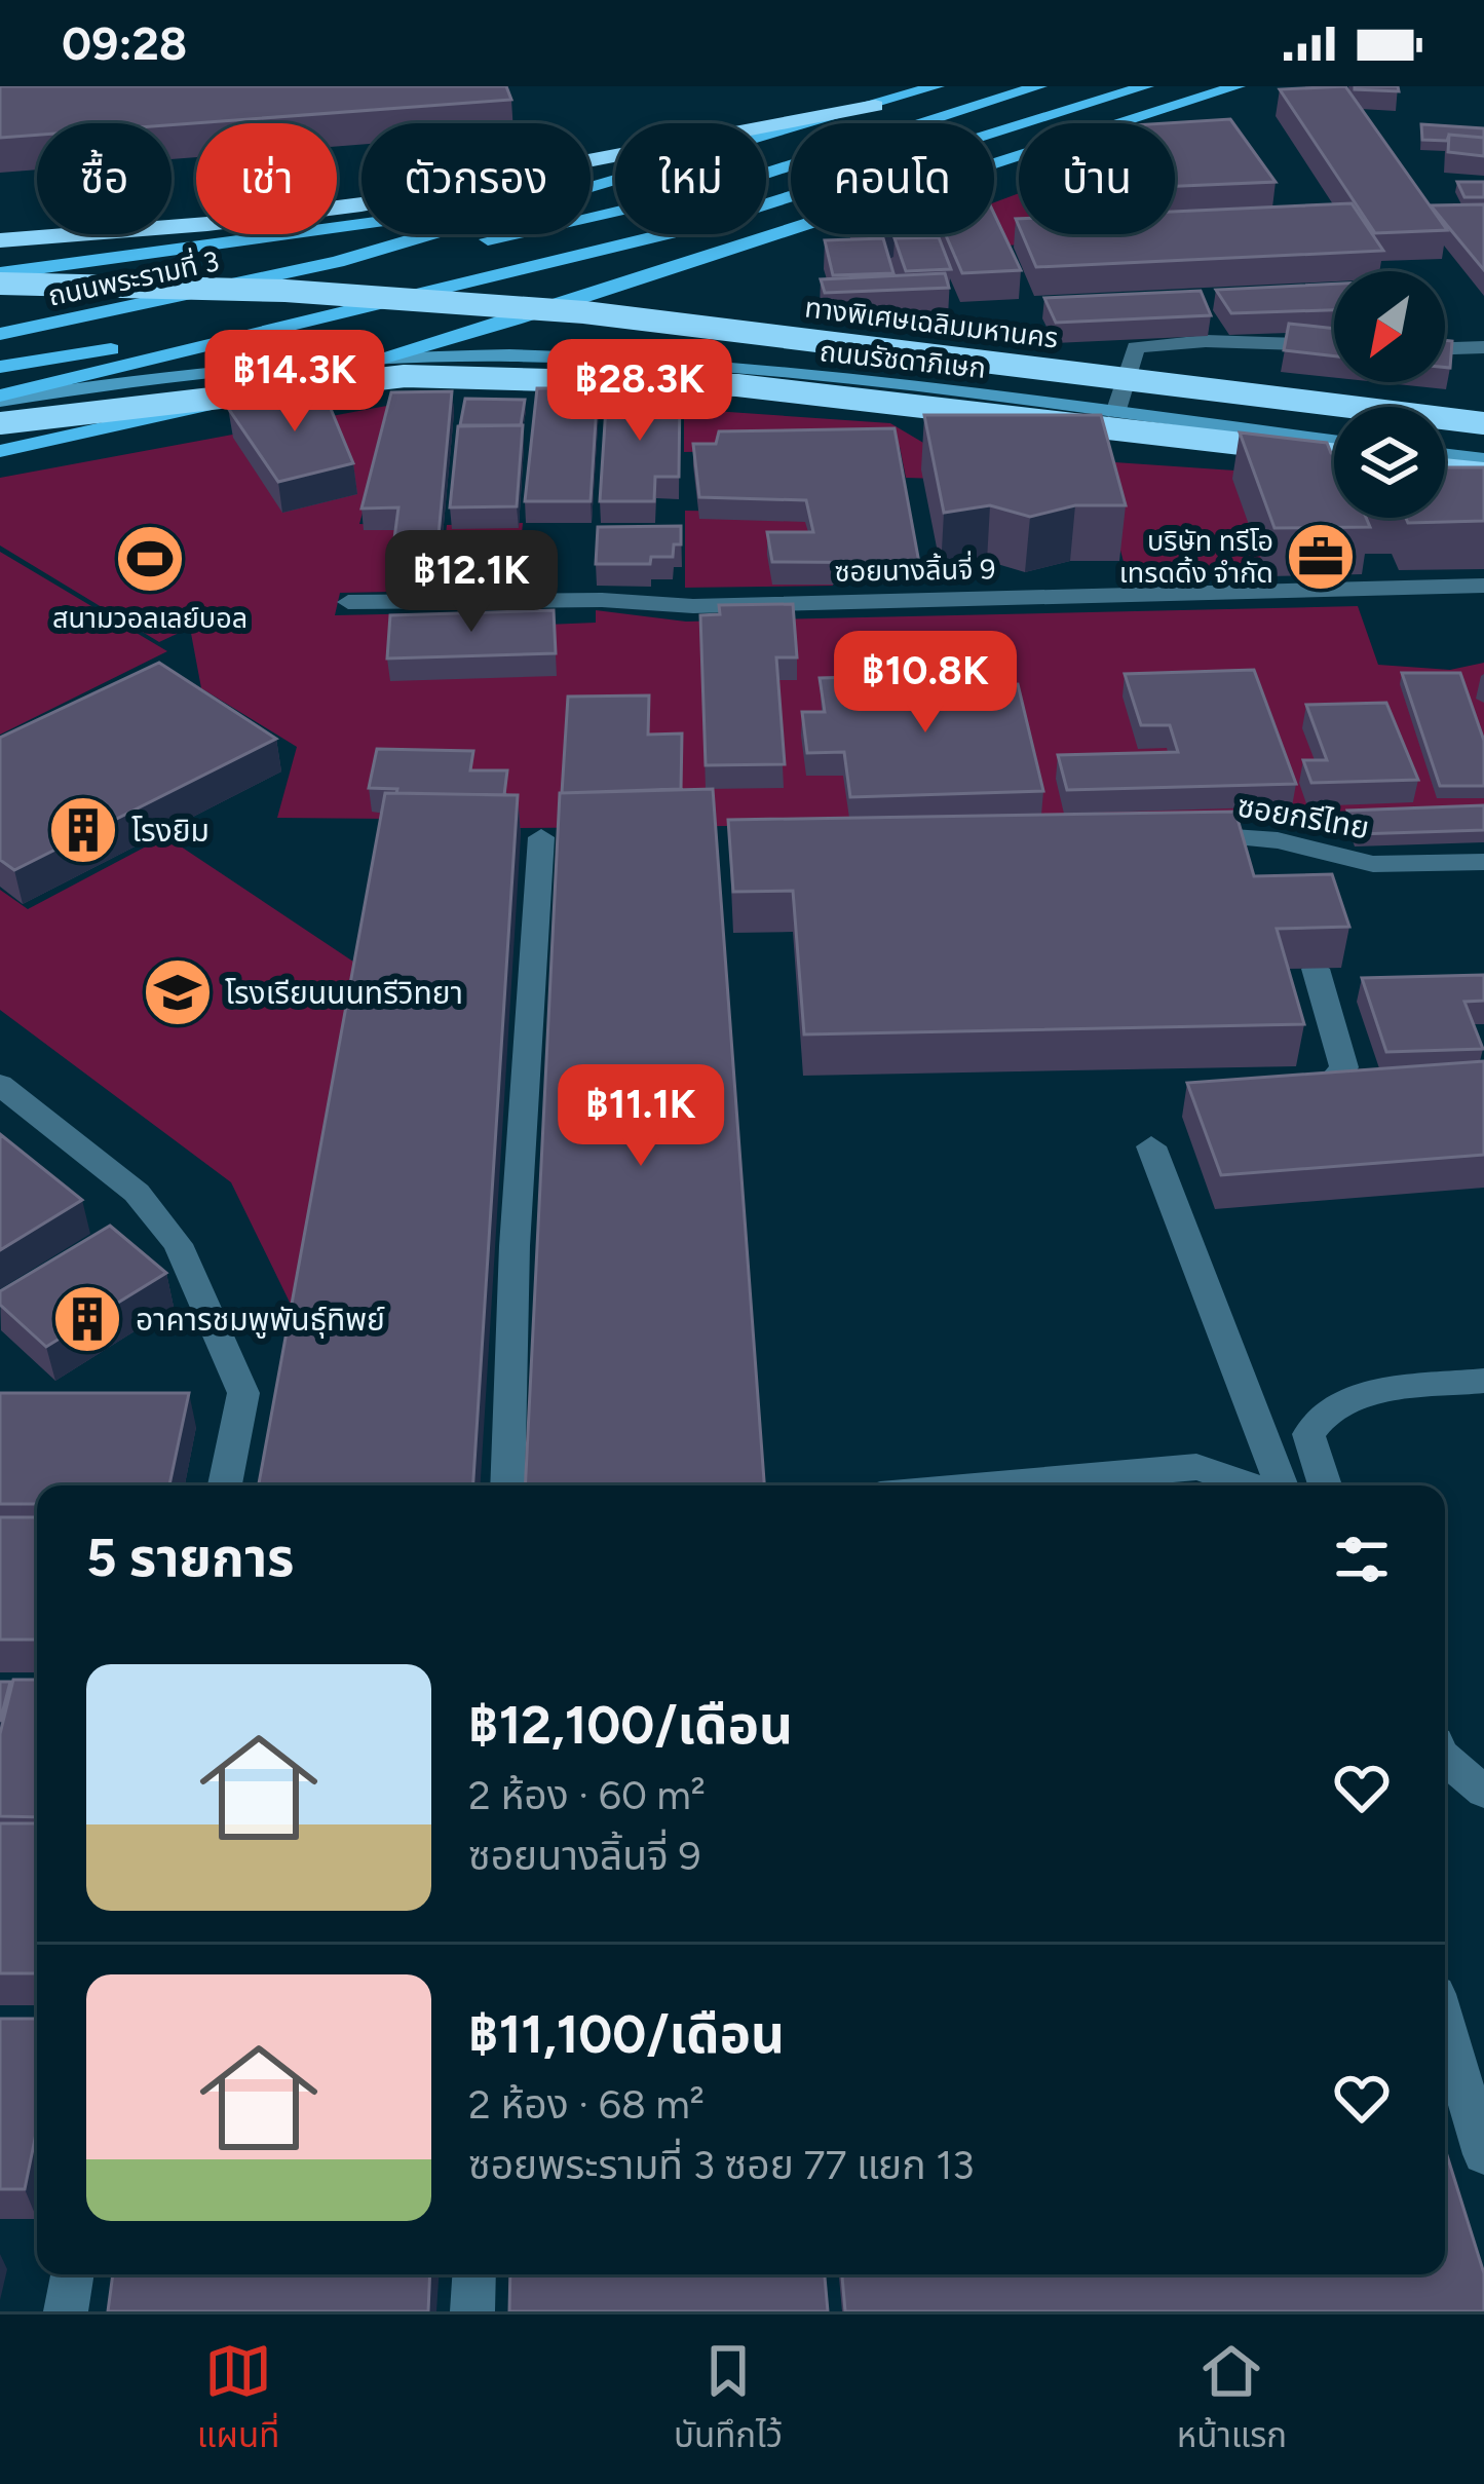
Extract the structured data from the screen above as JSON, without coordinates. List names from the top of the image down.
{
  "streets": {
    "highway": ["ทางพิเศษเฉลิมมหานคร"],
    "main road": ["ถนนพระรามที่ 3", "ถนนรัชดาภิเษก"],
    "street": ["ซอยนางลิ้นจี่ 9", "ซอยกรีไทย"]
  },
  "crossings": [
    ["ถนนพระรามที่ 3", "ถนนรัชดาภิเษก"]
  ],
  "places": {
    "office": ["บริษัท ทรีโอ เทรดดิ้ง จำกัด"],
    "sports": ["สนามวอลเลย์บอล"],
    "building": ["โรงยิม", "อาคารชมพูพันธุ์ทิพย์"],
    "school or university": ["โรงเรียนนนทรีวิทยา"]
  },
  "north": "bottom left",
  "page": {
    "status": "09:28",
    "chip": [
      "ซื้อ",
      "เช่า",
      "ตัวกรอง",
      "ใหม่",
      "คอนโด",
      "บ้าน"
    ],
    "price": [
      "฿14.3K",
      "฿28.3K",
      "฿12.1K",
      "฿10.8K",
      "฿11.1K"
    ],
    "heading": "5 รายการ",
    "list": [
      {
        "name": "฿12,100/เดือน",
        "note": "2 ห้อง · 60 m² · ซอยนางลิ้นจี่ 9"
      },
      {
        "name": "฿11,100/เดือน",
        "note": "2 ห้อง · 68 m² · ซอยพระรามที่ 3 ซอย 77 แยก 13"
      }
    ],
    "tabs": ["แผนที่", "บันทึกไว้", "หน้าแรก"]
  }
}
